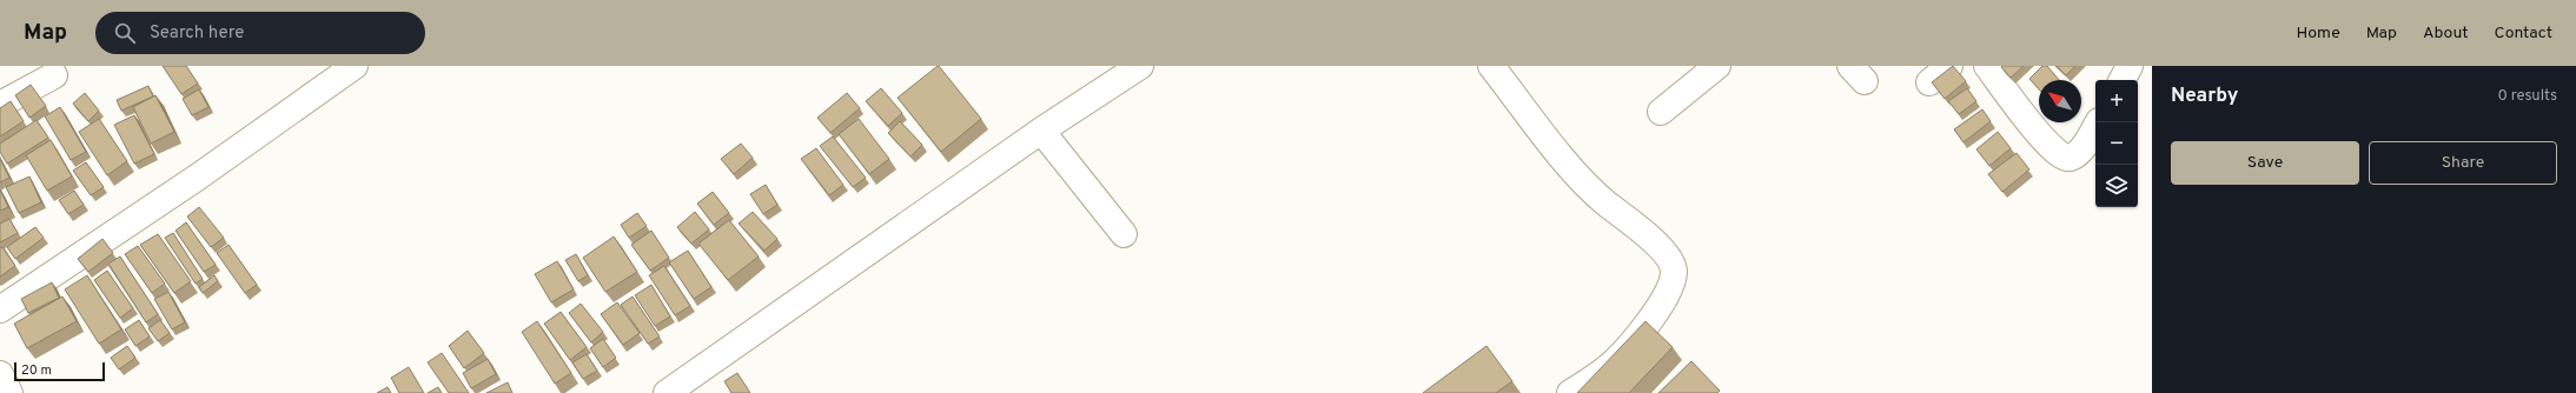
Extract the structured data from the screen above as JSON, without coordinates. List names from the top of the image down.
{
  "scale_bar": "20 m",
  "north": "top left",
  "page": {
    "header": "Map",
    "search": "Search here",
    "nav": [
      "Home",
      "Map",
      "About",
      "Contact"
    ],
    "heading": ["Nearby", "0 results"],
    "map_buttons": ["+", "−"],
    "buttons": ["Save", "Share"],
    "scale": "20 m"
  }
}
